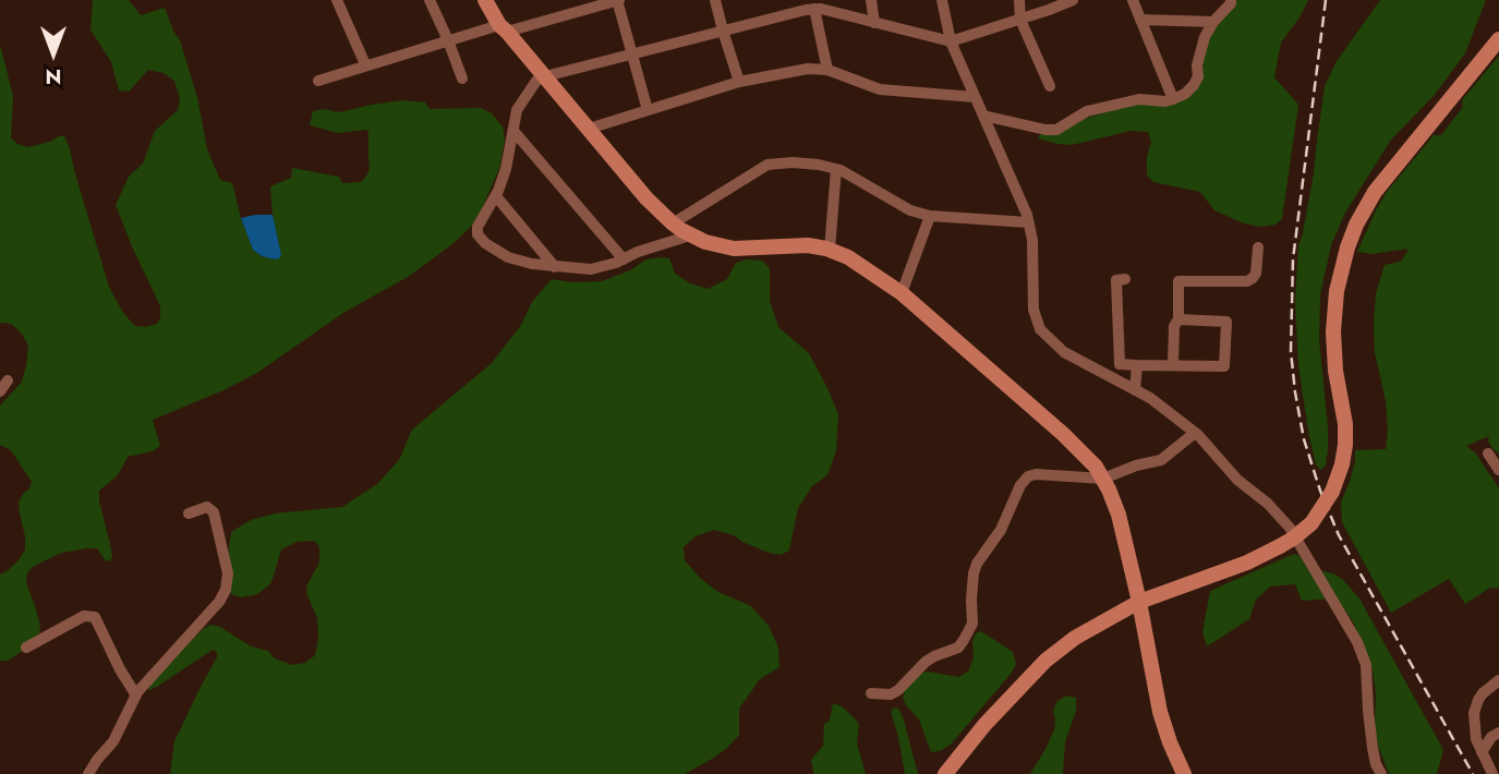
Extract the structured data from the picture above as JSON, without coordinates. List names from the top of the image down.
{
  "north": "bottom"
}
